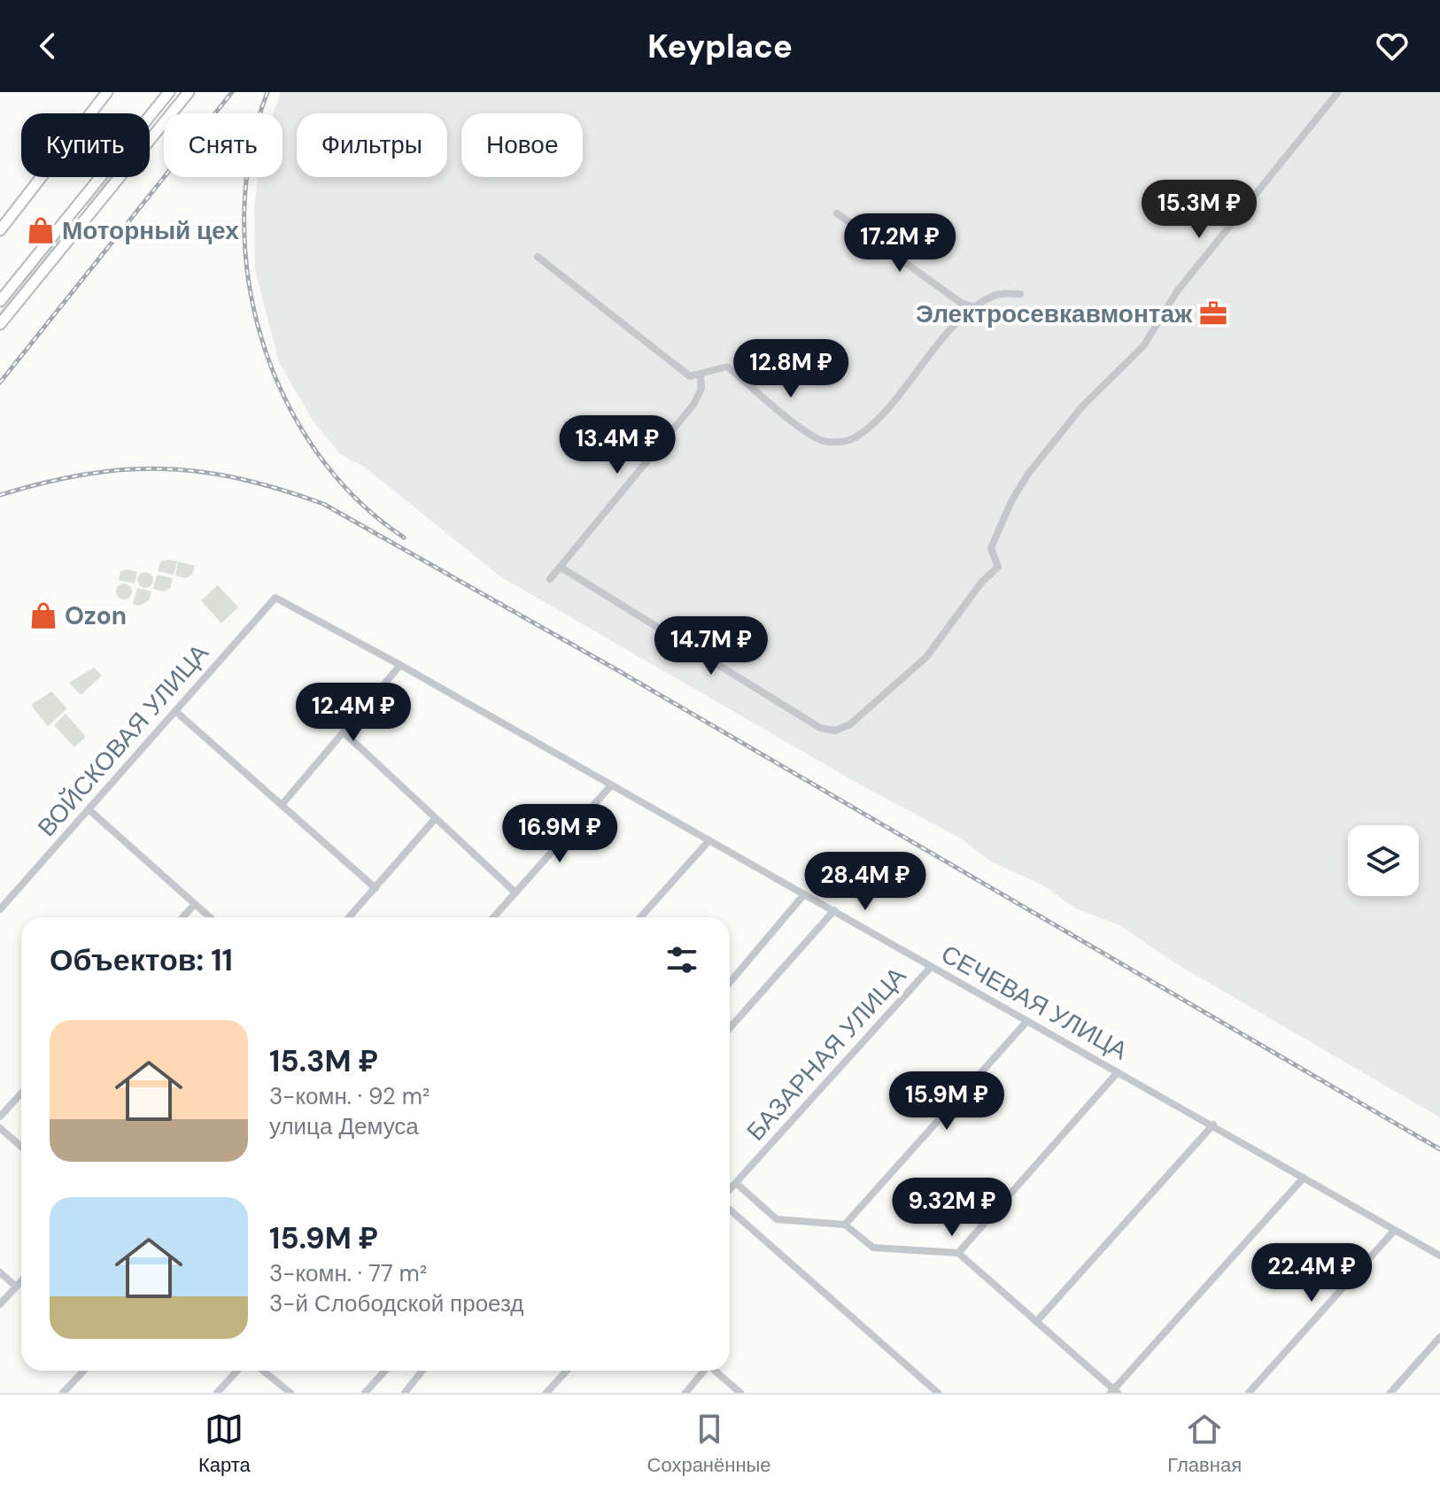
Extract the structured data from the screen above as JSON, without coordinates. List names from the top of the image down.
{
  "streets": {
    "street": ["ВОЙСКОВАЯ УЛИЦА", "СЕЧЕВАЯ УЛИЦА", "БАЗАРНАЯ УЛИЦА"]
  },
  "crossings": [
    ["ВОЙСКОВАЯ УЛИЦА", "СЕЧЕВАЯ УЛИЦА"],
    ["СЕЧЕВАЯ УЛИЦА", "БАЗАРНАЯ УЛИЦА"]
  ],
  "places": {
    "shop": ["Моторный цех", "Ozon"],
    "office": ["Электросевкавмонтаж"]
  },
  "page": {
    "header": "Keyplace",
    "chip": [
      "Купить",
      "Снять",
      "Фильтры",
      "Новое"
    ],
    "price": [
      "15.3M ₽",
      "17.2M ₽",
      "12.8M ₽",
      "13.4M ₽",
      "14.7M ₽",
      "12.4M ₽",
      "16.9M ₽",
      "28.4M ₽",
      "15.9M ₽",
      "9.32M ₽",
      "22.4M ₽"
    ],
    "heading": "Объектов: 11",
    "list": [
      {
        "name": "15.3M ₽",
        "note": "3-комн. · 92 m² · улица Демуса"
      },
      {
        "name": "15.9M ₽",
        "note": "3-комн. · 77 m² · 3-й Слободской проезд"
      }
    ],
    "tabs": ["Карта", "Сохранённые", "Главная"]
  }
}
